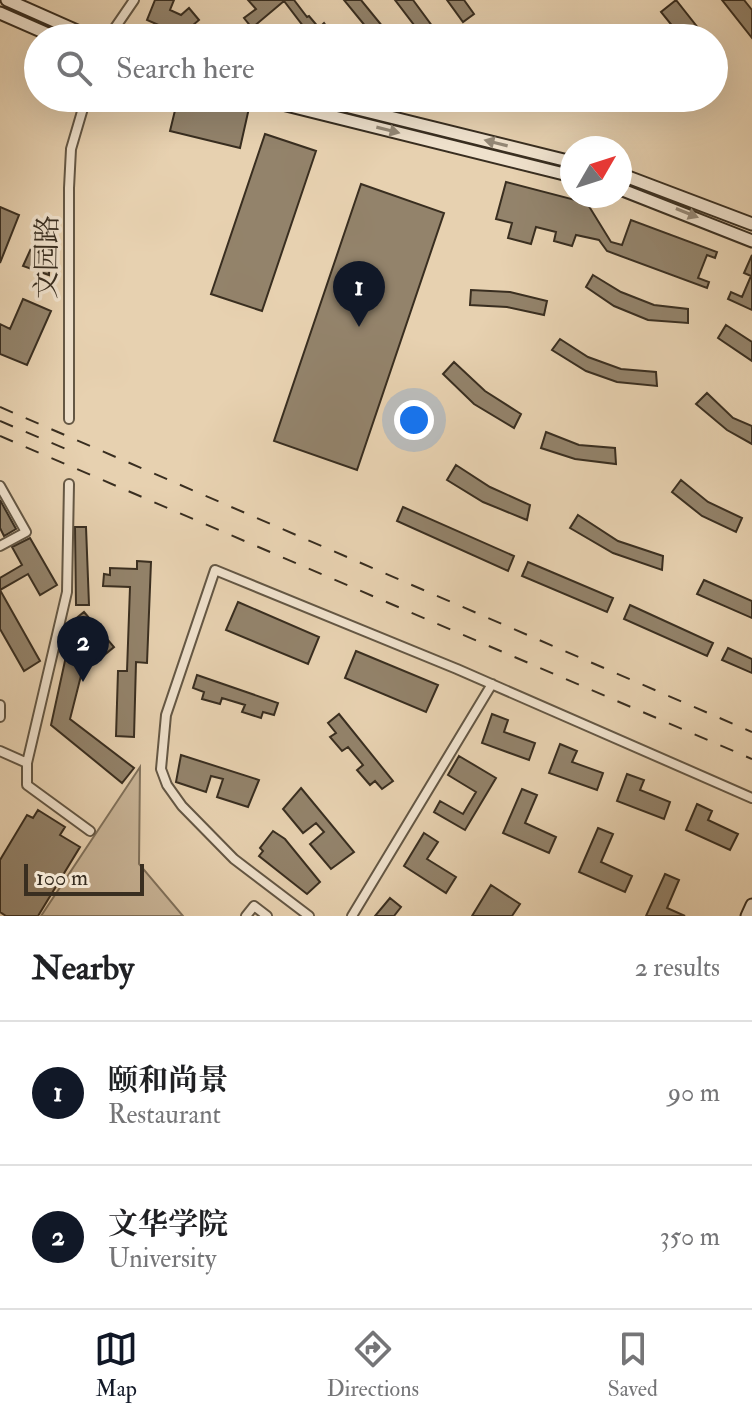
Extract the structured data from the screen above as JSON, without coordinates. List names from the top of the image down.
{
  "streets": {
    "street": ["文园路"]
  },
  "scale_bar": "100 m",
  "north": "top right",
  "page": {
    "search": "Search here",
    "pins": ["1", "2"],
    "scale": "100 m",
    "heading": ["Nearby", "2 results"],
    "list": [
      {
        "mark": "1",
        "name": "颐和尚景",
        "note": "Restaurant",
        "value": "90 m"
      },
      {
        "mark": "2",
        "name": "文华学院",
        "note": "University",
        "value": "350 m"
      }
    ],
    "nav": ["Map", "Directions", "Saved"]
  }
}
